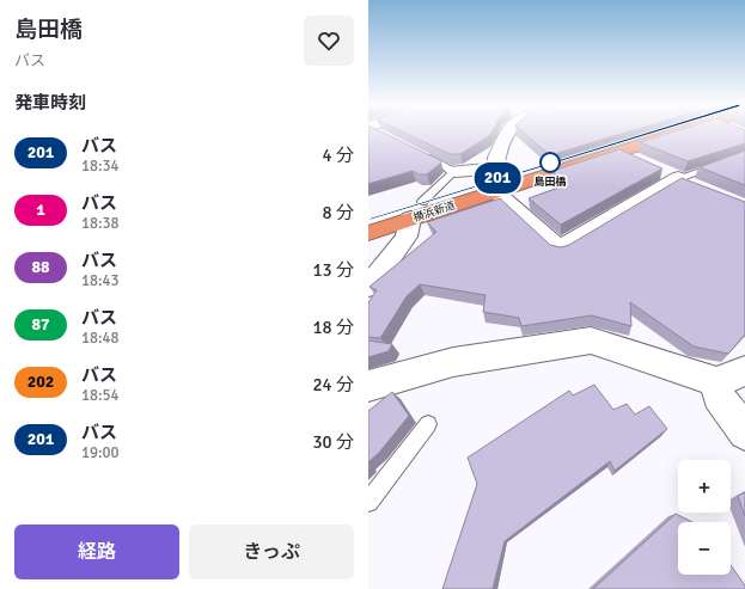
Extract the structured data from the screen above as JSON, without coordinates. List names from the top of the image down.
{
  "streets": {
    "highway": ["横浜新道"]
  },
  "places": ["島田橋"],
  "lines": ["bus line 201"],
  "page": {
    "heading": [
      ["島田橋", "バス"],
      "発車時刻"
    ],
    "on_map": "201",
    "list": [
      {
        "mark": "201",
        "name": "バス",
        "note": "18:34",
        "value": "4 分"
      },
      {
        "mark": "1",
        "name": "バス",
        "note": "18:38",
        "value": "8 分"
      },
      {
        "mark": "88",
        "name": "バス",
        "note": "18:43",
        "value": "13 分"
      },
      {
        "mark": "87",
        "name": "バス",
        "note": "18:48",
        "value": "18 分"
      },
      {
        "mark": "202",
        "name": "バス",
        "note": "18:54",
        "value": "24 分"
      },
      {
        "mark": "201",
        "name": "バス",
        "note": "19:00",
        "value": "30 分"
      }
    ],
    "map_buttons": ["+", "−"],
    "buttons": ["経路", "きっぷ"]
  }
}
